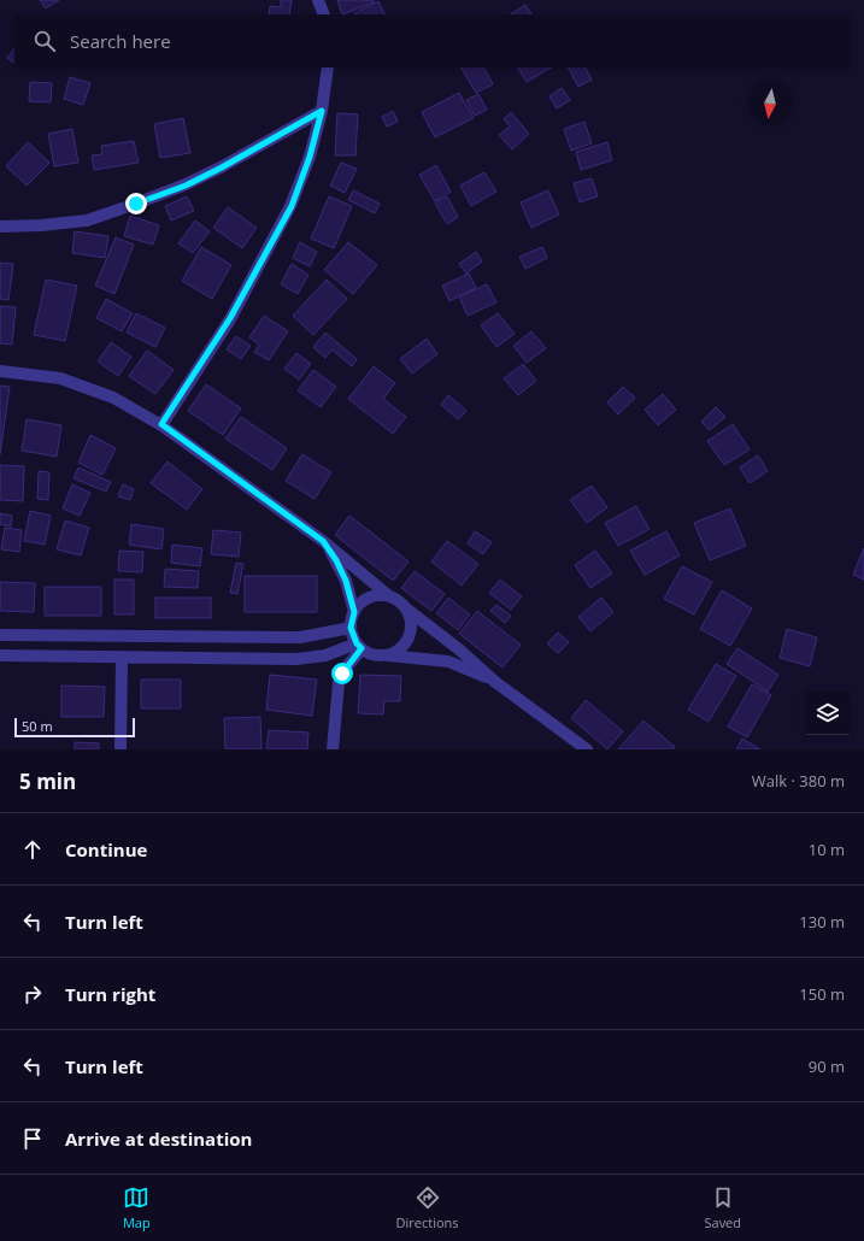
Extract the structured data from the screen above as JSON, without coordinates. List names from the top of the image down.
{
  "scale_bar": "50 m",
  "north": "bottom",
  "page": {
    "search": "Search here",
    "scale": "50 m",
    "heading": ["5 min", "Walk · 380 m"],
    "list": [
      ["Continue", "10 m"],
      ["Turn left", "130 m"],
      ["Turn right", "150 m"],
      ["Turn left", "90 m"],
      "Arrive at destination"
    ],
    "nav": ["Map", "Directions", "Saved"]
  }
}
